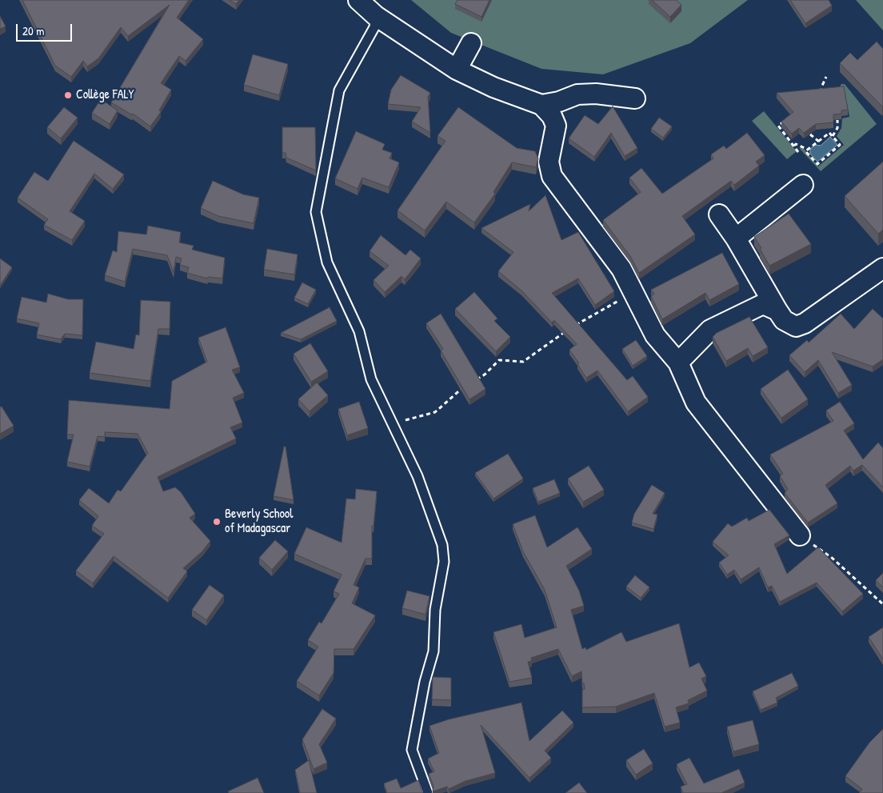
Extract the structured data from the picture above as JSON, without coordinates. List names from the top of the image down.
{
  "places": ["Collège FALY", "Beverly School of Madagascar"],
  "scale_bar": "20 m"
}
